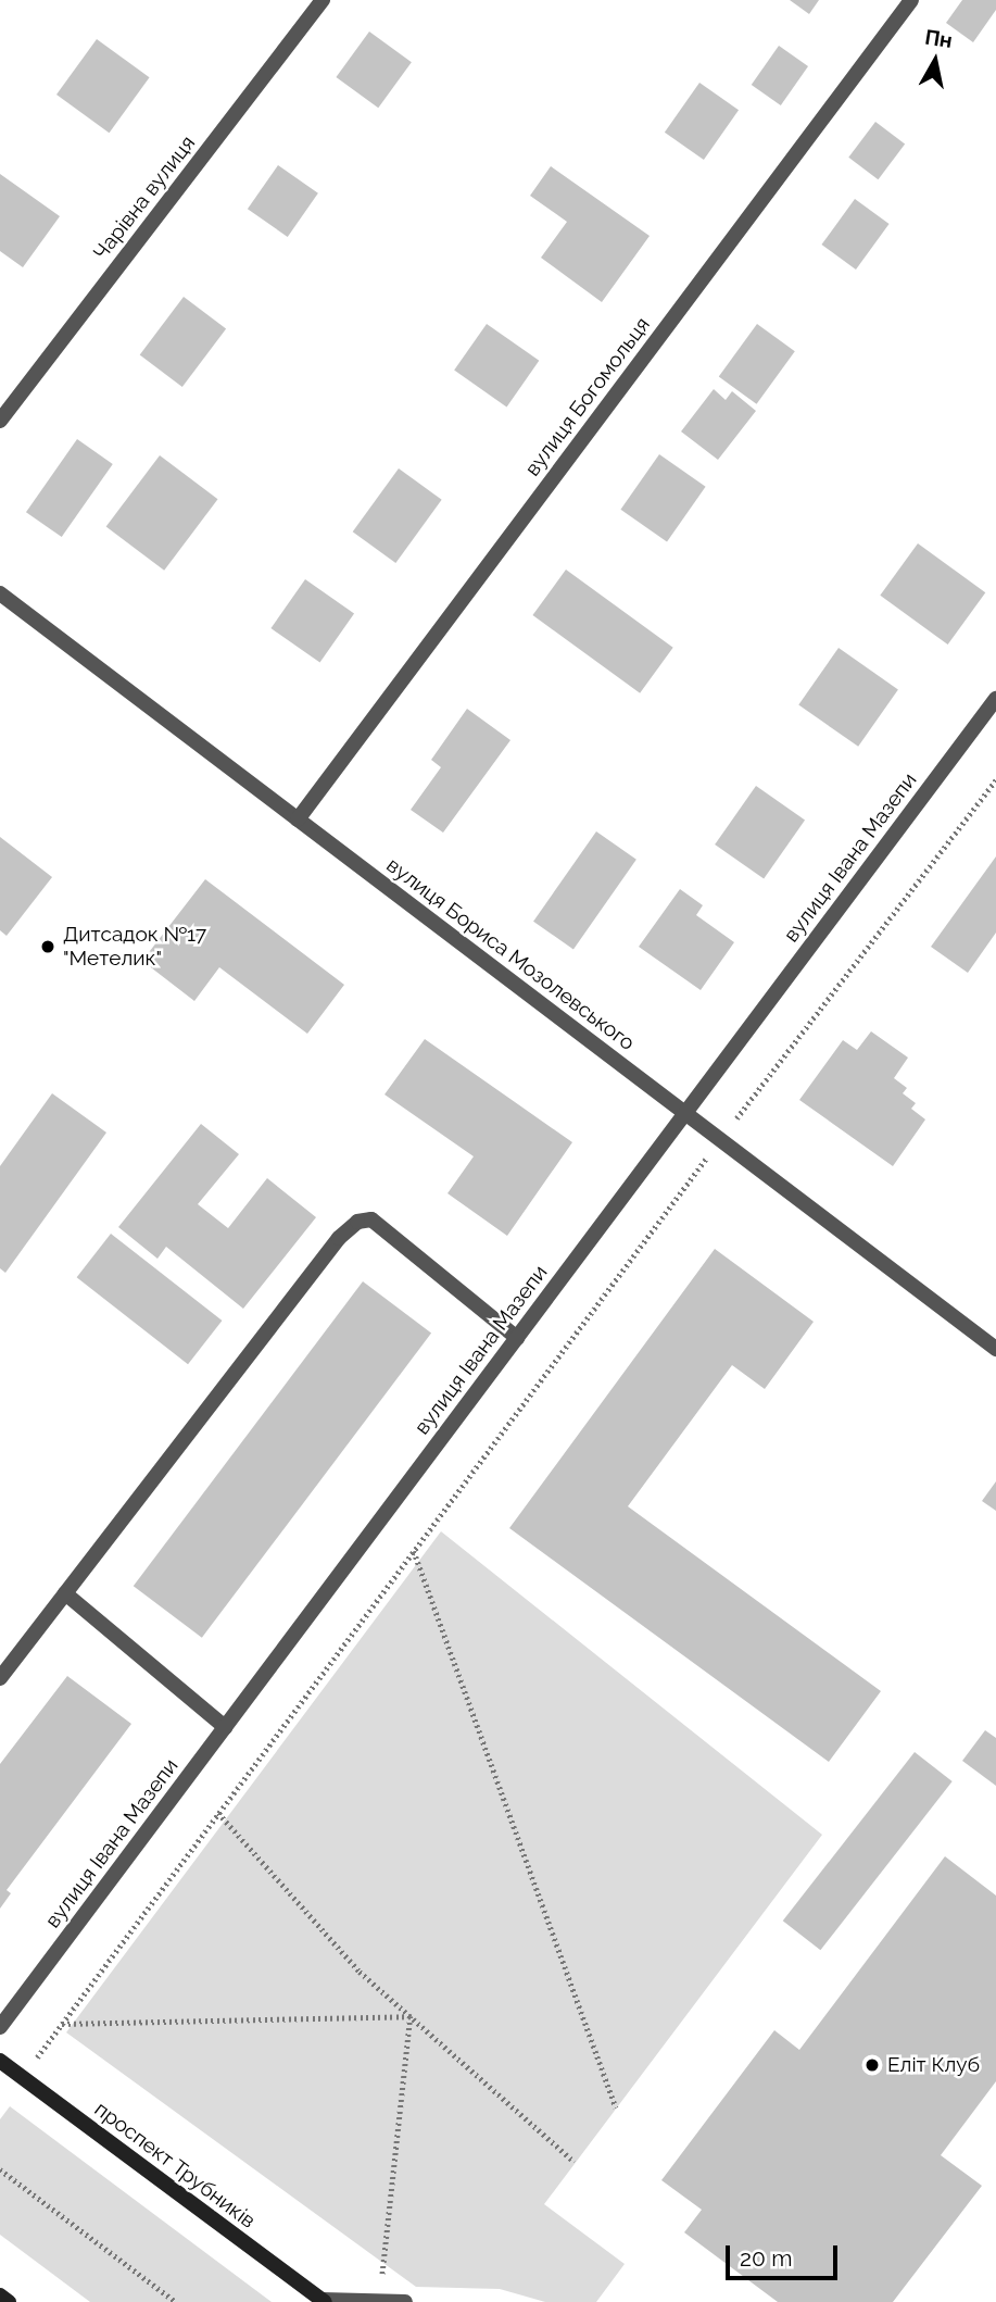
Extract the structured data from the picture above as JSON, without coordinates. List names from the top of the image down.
{
  "streets": {
    "main road": ["проспект Трубників"],
    "street": [
      "Чарівна вулиця",
      "вулиця Богомольця",
      "вулиця Івана Мазепи",
      "вулиця Бориса Мозолевського"
    ]
  },
  "crossings": [
    ["вулиця Богомольця", "вулиця Бориса Мозолевського"],
    ["вулиця Івана Мазепи", "вулиця Бориса Мозолевського"]
  ],
  "places": ["Дитсадок №17 \"Метелик\"", "Еліт Клуб"],
  "scale_bar": "20 m",
  "north": "top"
}
